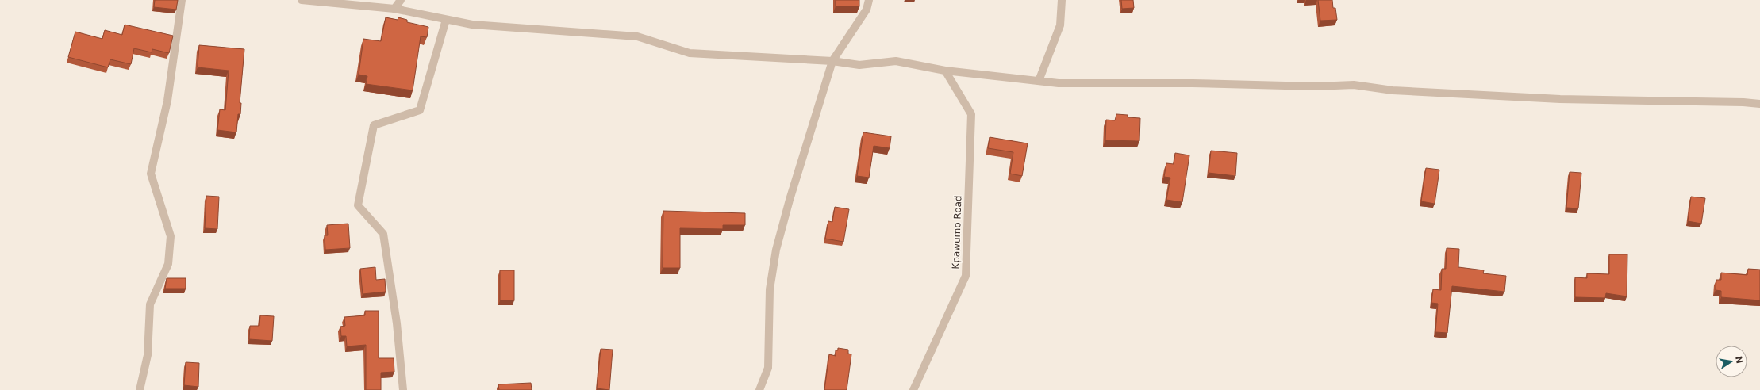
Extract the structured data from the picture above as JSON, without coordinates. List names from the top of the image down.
{
  "streets": {
    "street": ["Kpawumo Road"]
  },
  "north": "right"
}
